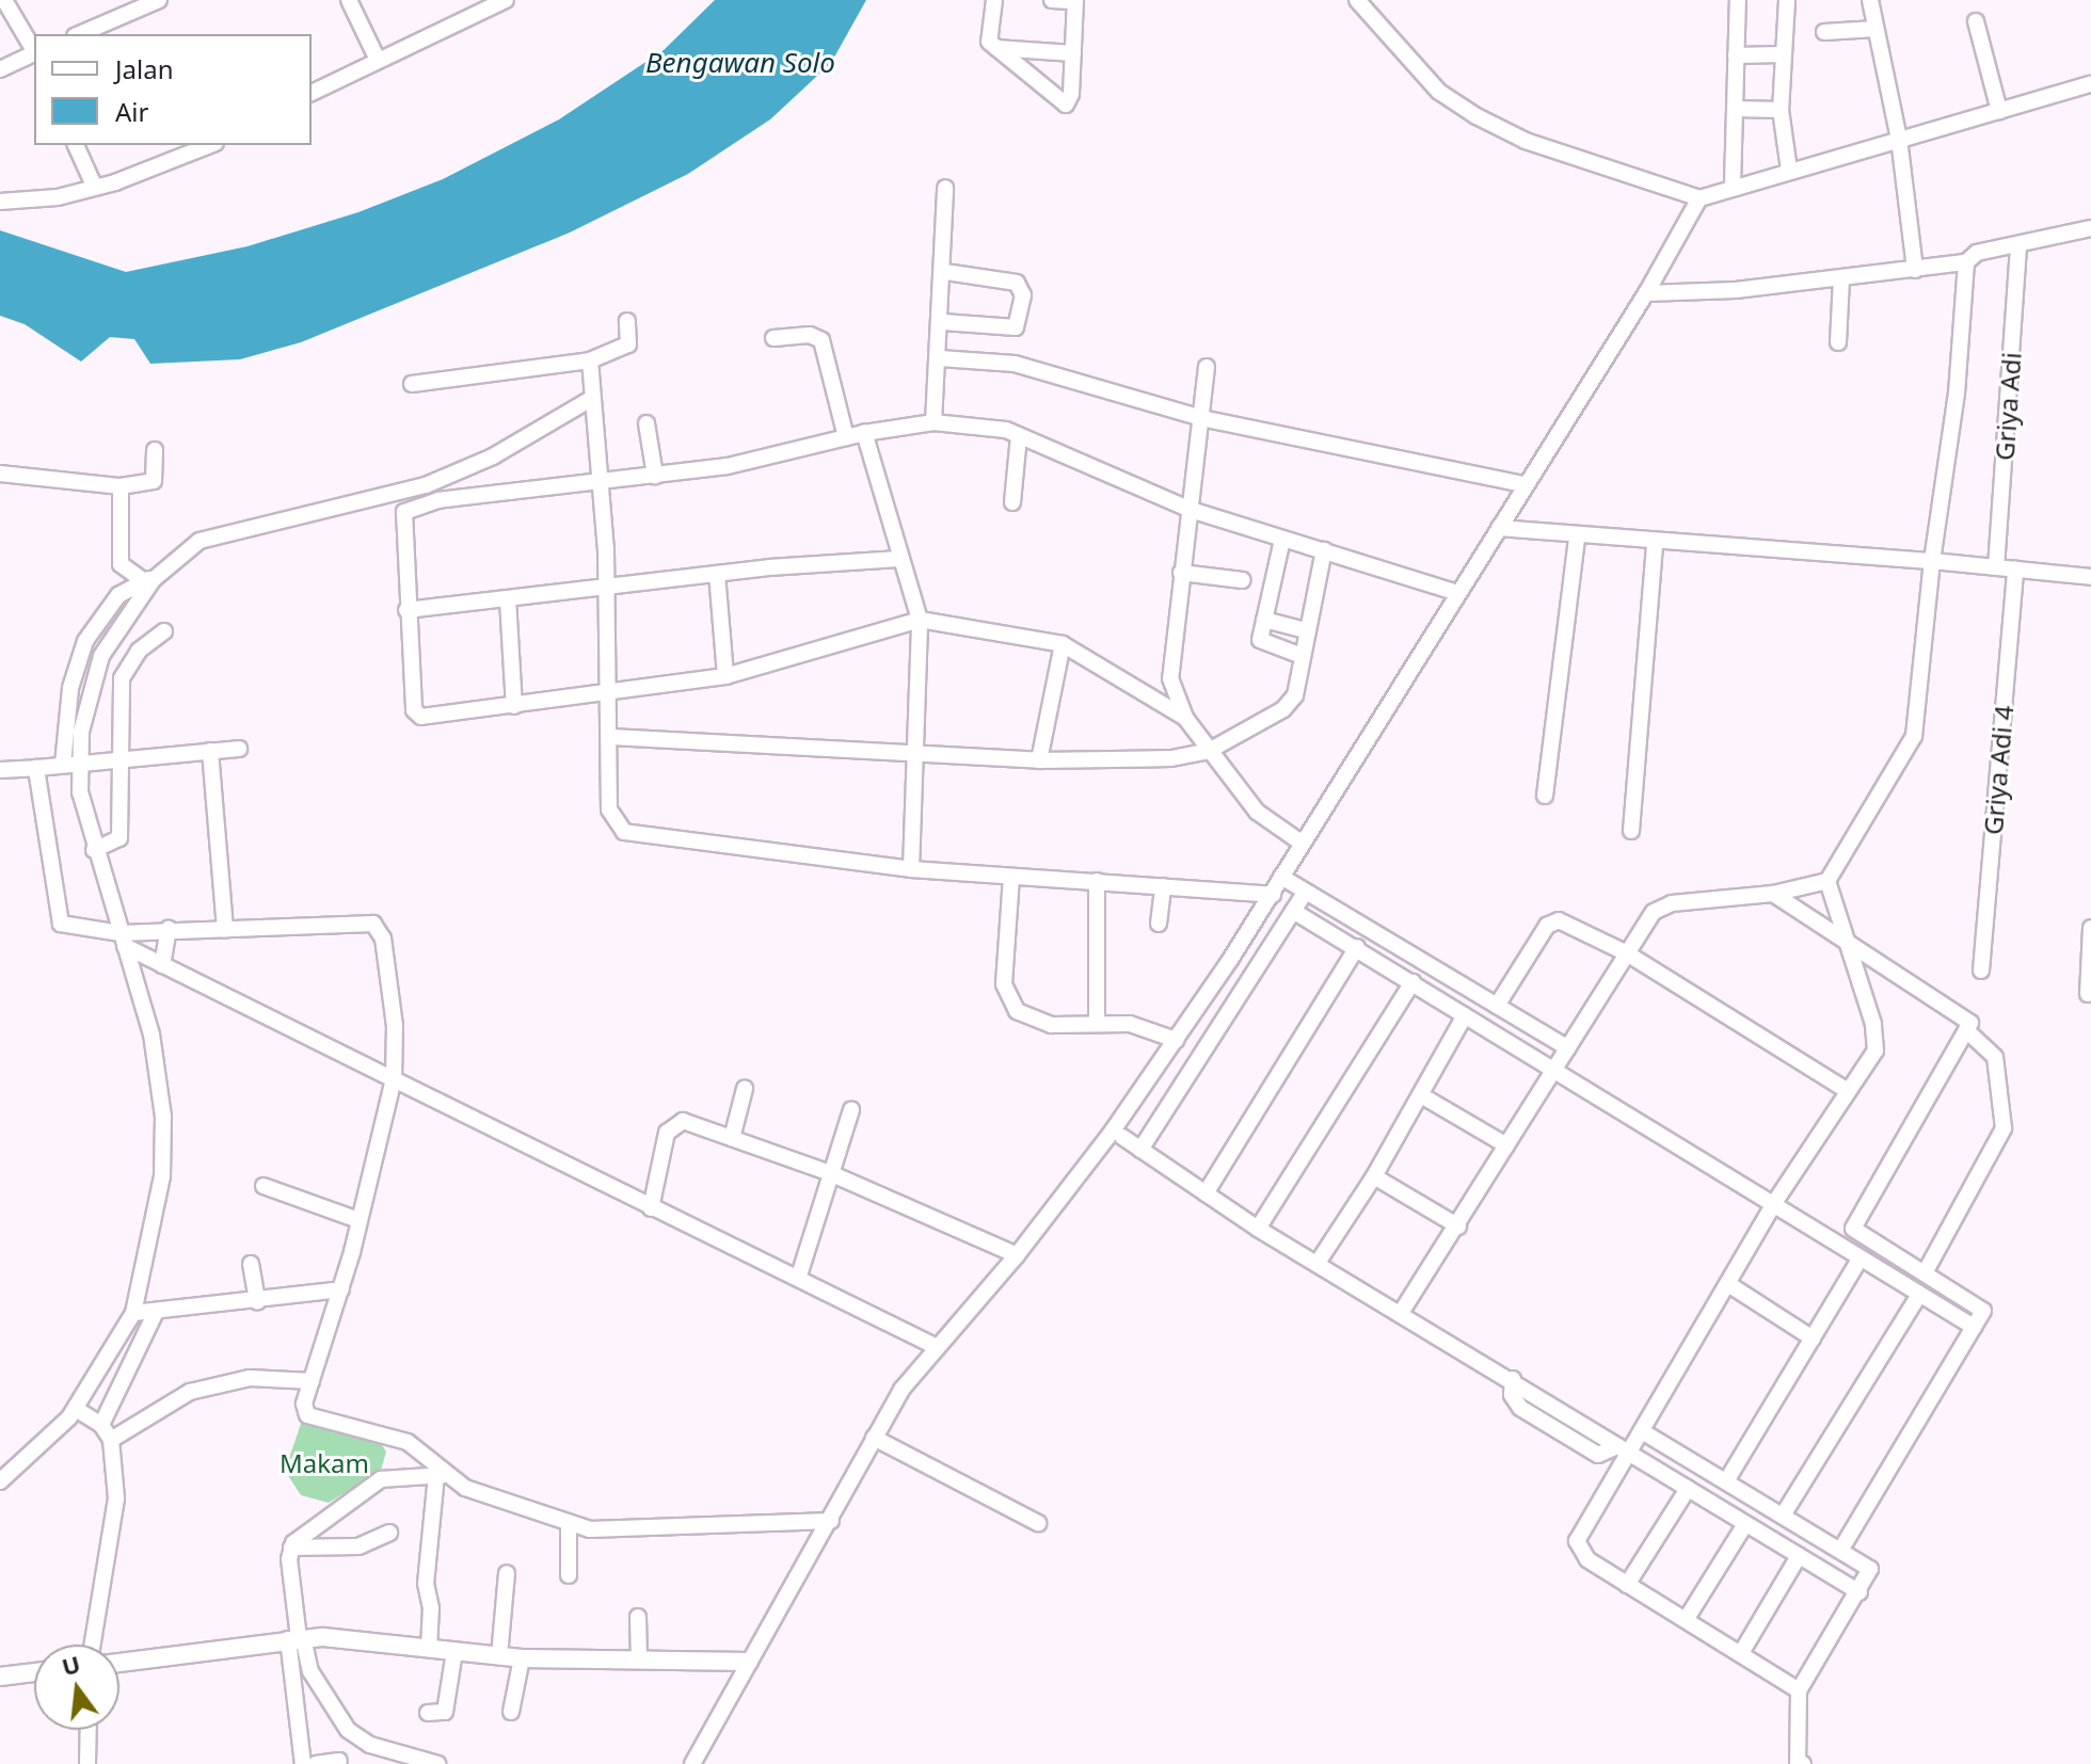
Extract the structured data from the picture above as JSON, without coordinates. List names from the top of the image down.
{
  "streets": {
    "street": ["Griya Adi", "Griya Adi 4"]
  },
  "water": ["Bengawan Solo"],
  "parks": ["Makam"],
  "legend": ["Jalan", "Air"],
  "north": "top"
}
